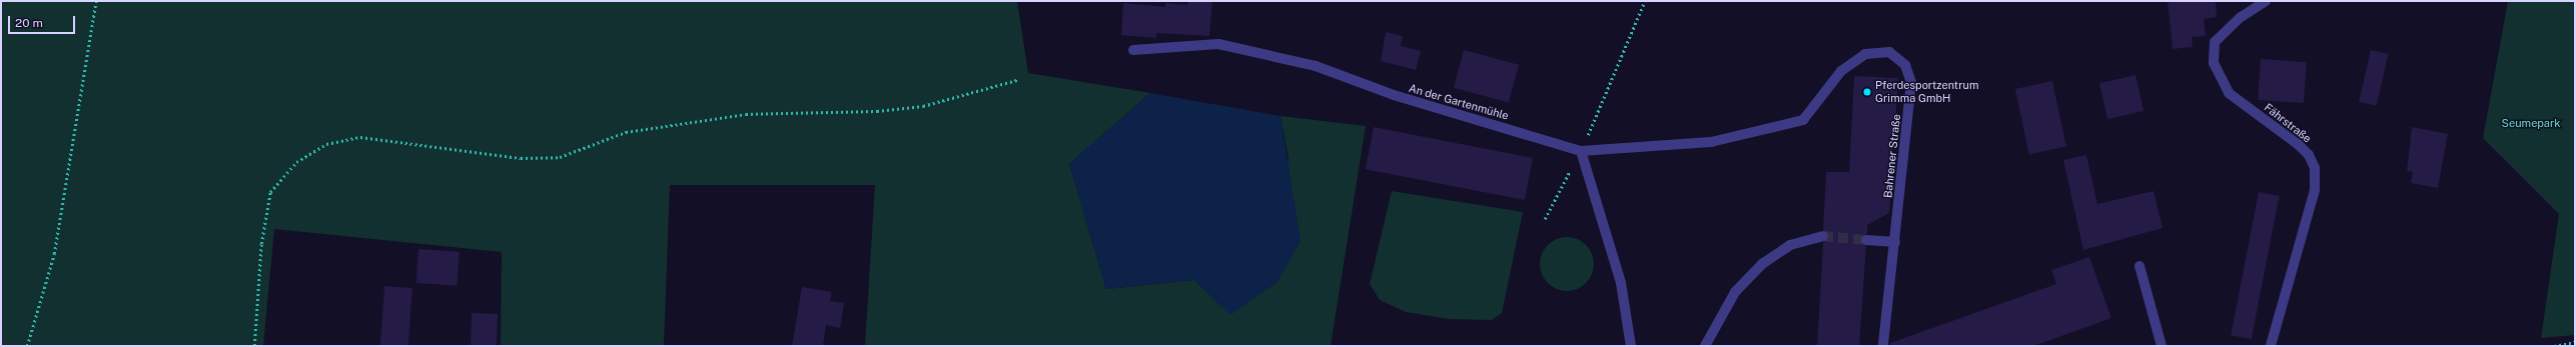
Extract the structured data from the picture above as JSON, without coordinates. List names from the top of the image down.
{
  "streets": {
    "street": ["An der Gartenmühle", "Fährstraße", "Bahrener Straße"]
  },
  "crossings": [
    ["An der Gartenmühle", "Bahrener Straße"]
  ],
  "parks": ["Seumepark"],
  "places": ["Pferdesportzentrum Grimma GmbH"],
  "scale_bar": "20 m"
}
